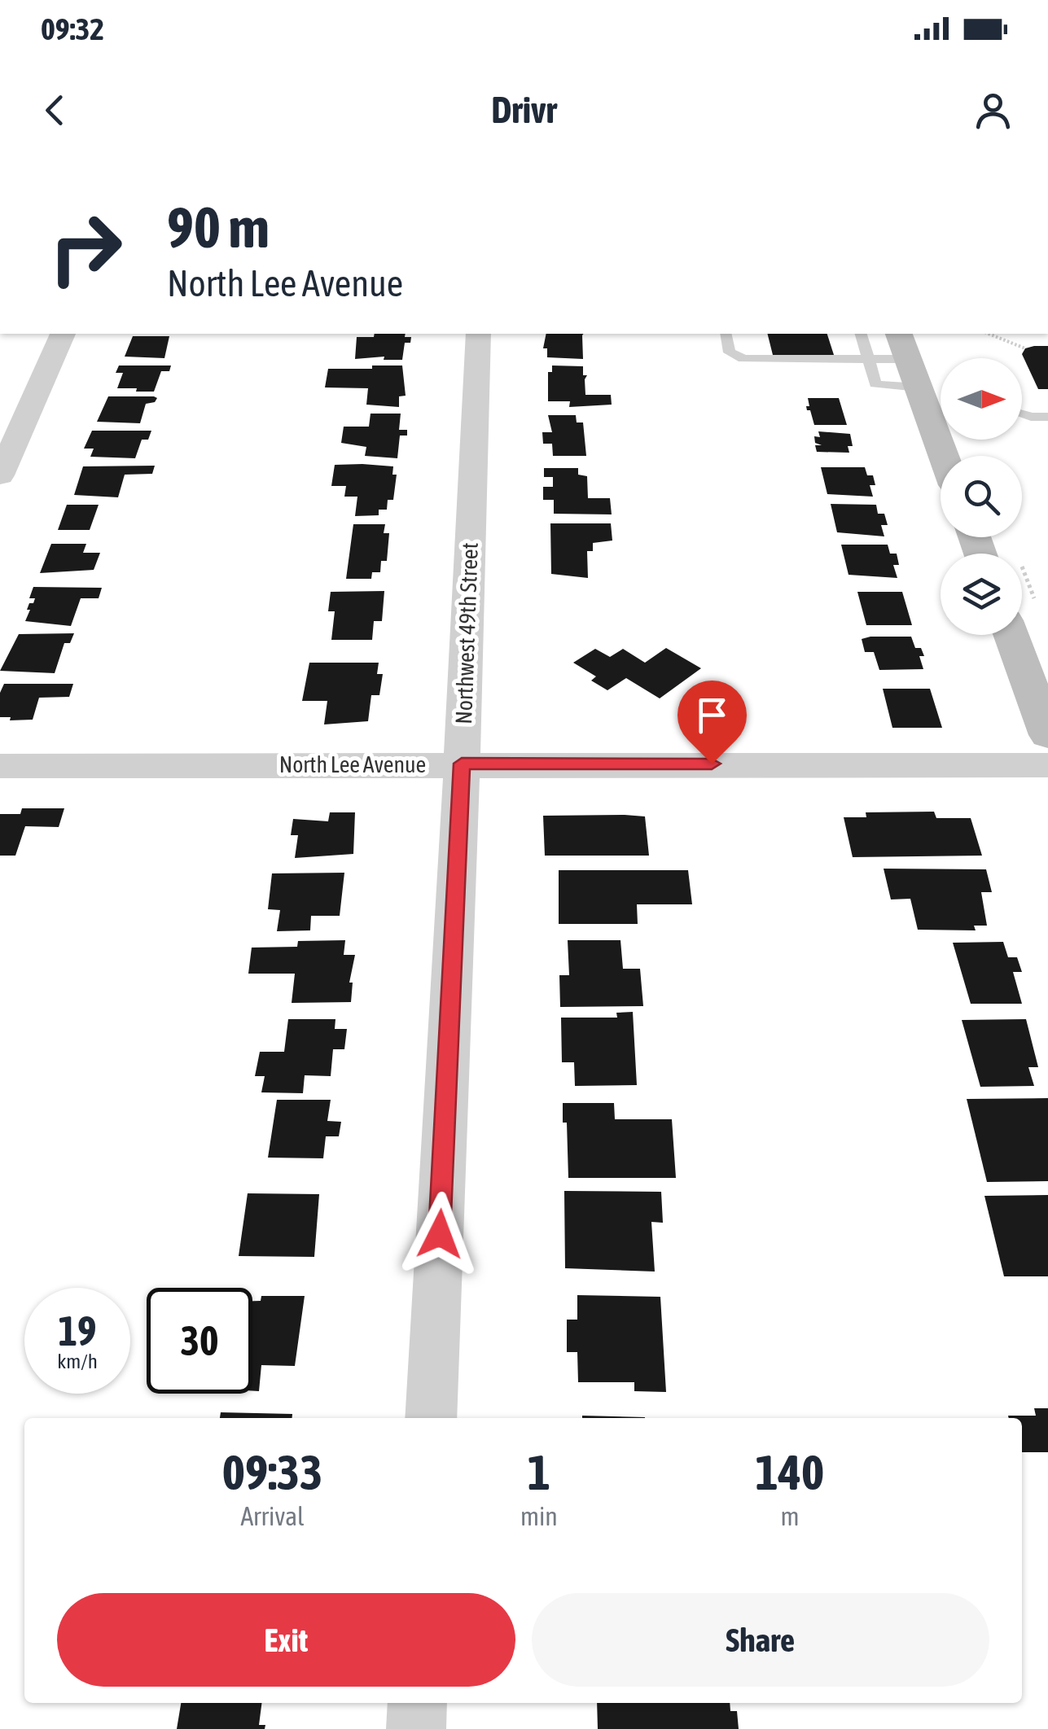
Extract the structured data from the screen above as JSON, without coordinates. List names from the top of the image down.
{
  "streets": {
    "street": ["Northwest 49th Street", "North Lee Avenue"]
  },
  "crossings": [
    ["Northwest 49th Street", "North Lee Avenue"]
  ],
  "north": "right",
  "page": {
    "status": "09:32",
    "header": "Drivr",
    "turn": ["90 m", "North Lee Avenue"],
    "speed": "19 km/h",
    "limit": "30",
    "eta": [
      "09:33",
      "Arrival",
      "1",
      "min",
      "140",
      "m"
    ],
    "buttons": ["Exit", "Share"]
  }
}
